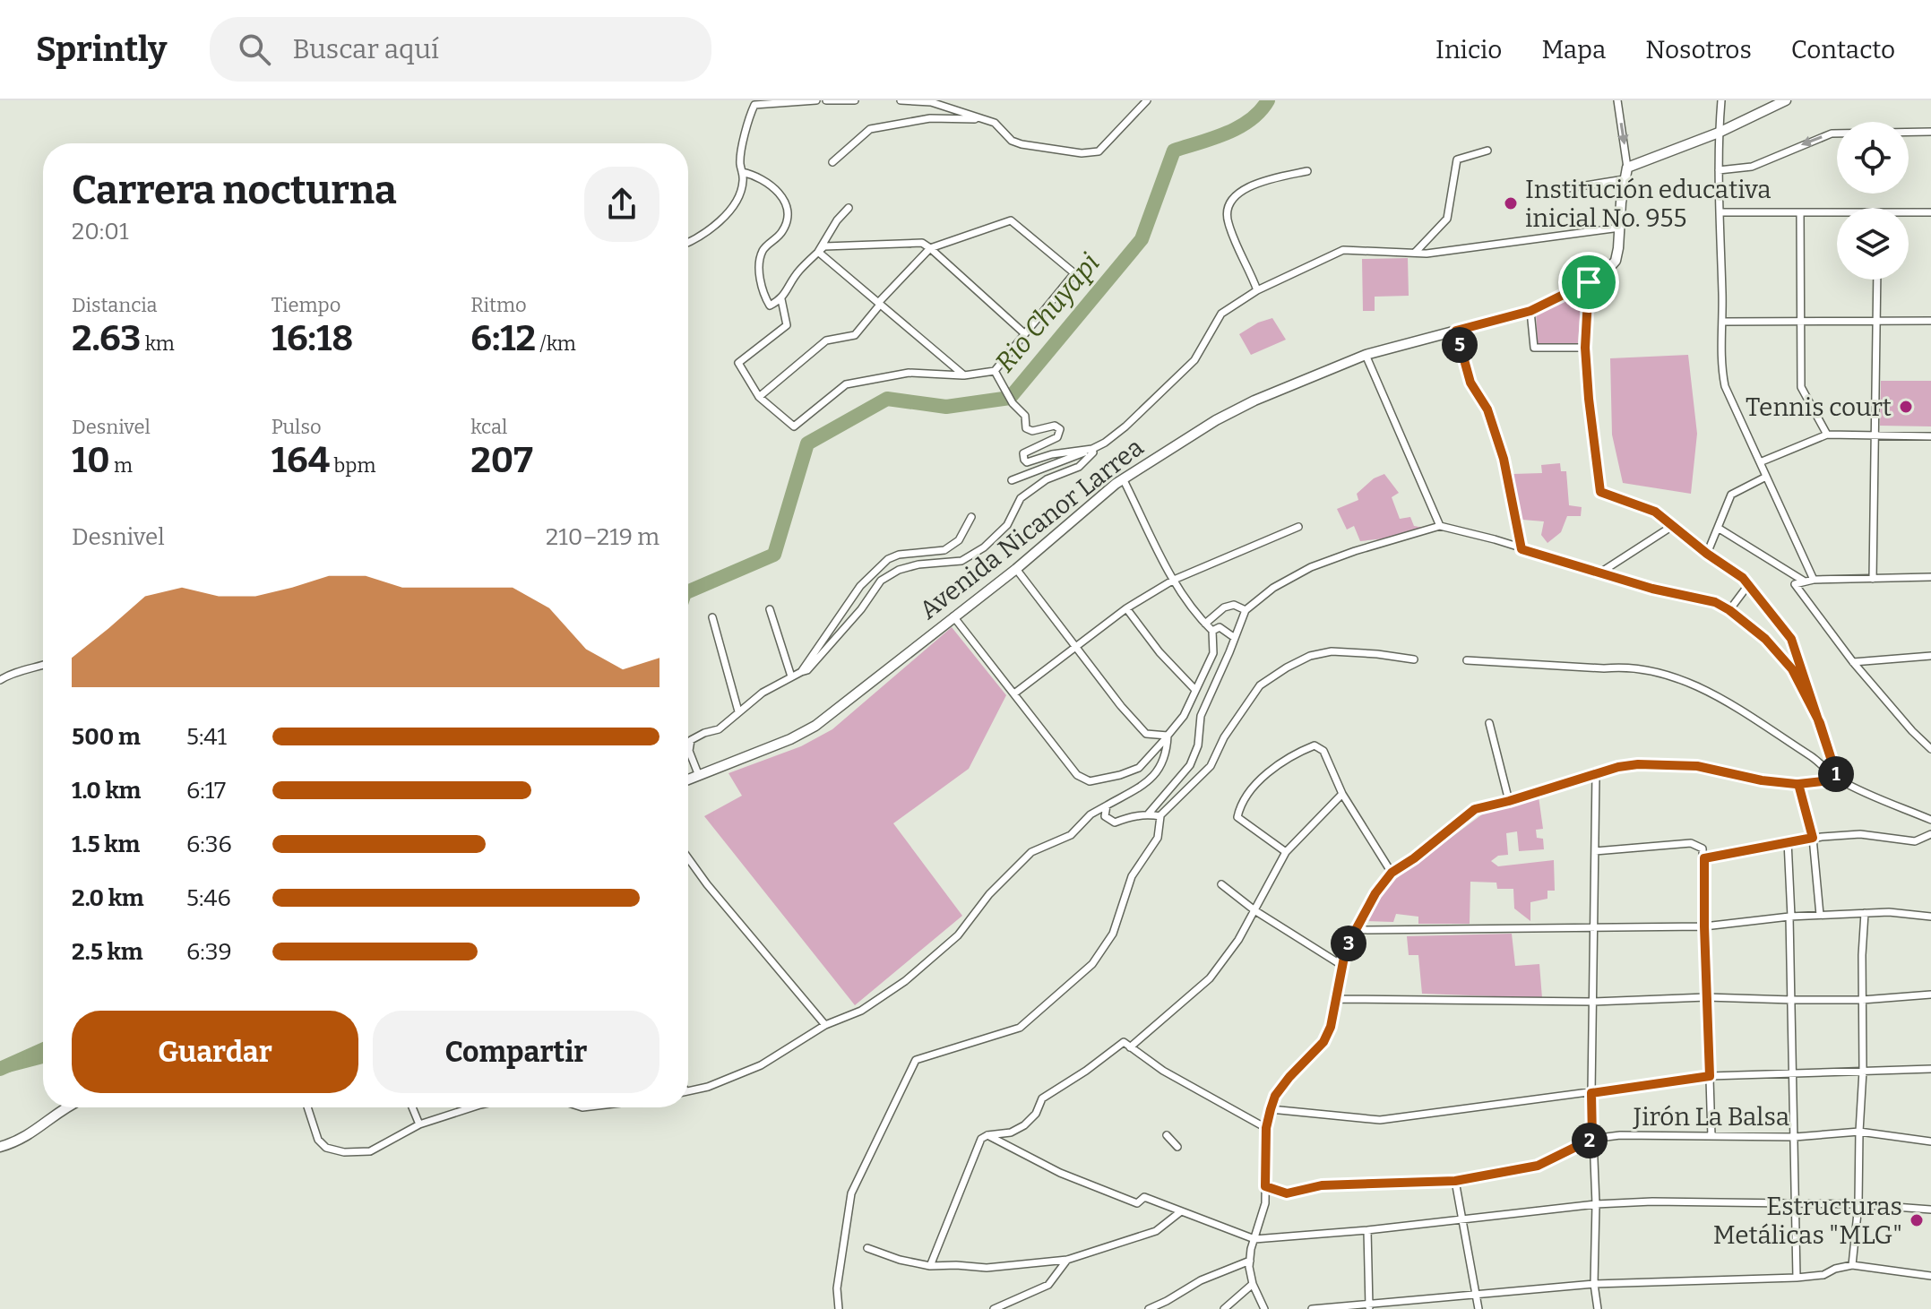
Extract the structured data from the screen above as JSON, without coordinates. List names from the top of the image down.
{
  "streets": {
    "main road": ["Avenida Nicanor Larrea"],
    "street": ["Jirón La Balsa"]
  },
  "water": ["Rio Chuyapi"],
  "places": ["Institución educativa inicial No. 955", "Tennis court", "Estructuras Metálicas \"MLG\""],
  "page": {
    "header": "Sprintly",
    "search": "Buscar aquí",
    "nav": [
      "Inicio",
      "Mapa",
      "Nosotros",
      "Contacto"
    ],
    "heading": ["Carrera nocturna", "20:01"],
    "stats": [
      ["Distancia", "2.63 km"],
      ["Tiempo", "16:18"],
      ["Ritmo", "6:12 /km"],
      ["Desnivel", "10 m"],
      ["Pulso", "164 bpm"],
      ["kcal", "207"]
    ],
    "pins": [
      "5",
      "1",
      "3",
      "2"
    ],
    "chart": ["Desnivel", "210–219 m"],
    "list": [
      {
        "name": "500 m",
        "note": "5:41"
      },
      {
        "name": "1.0 km",
        "note": "6:17"
      },
      {
        "name": "1.5 km",
        "note": "6:36"
      },
      {
        "name": "2.0 km",
        "note": "5:46"
      },
      {
        "name": "2.5 km",
        "note": "6:39"
      }
    ],
    "buttons": ["Guardar", "Compartir"]
  }
}
